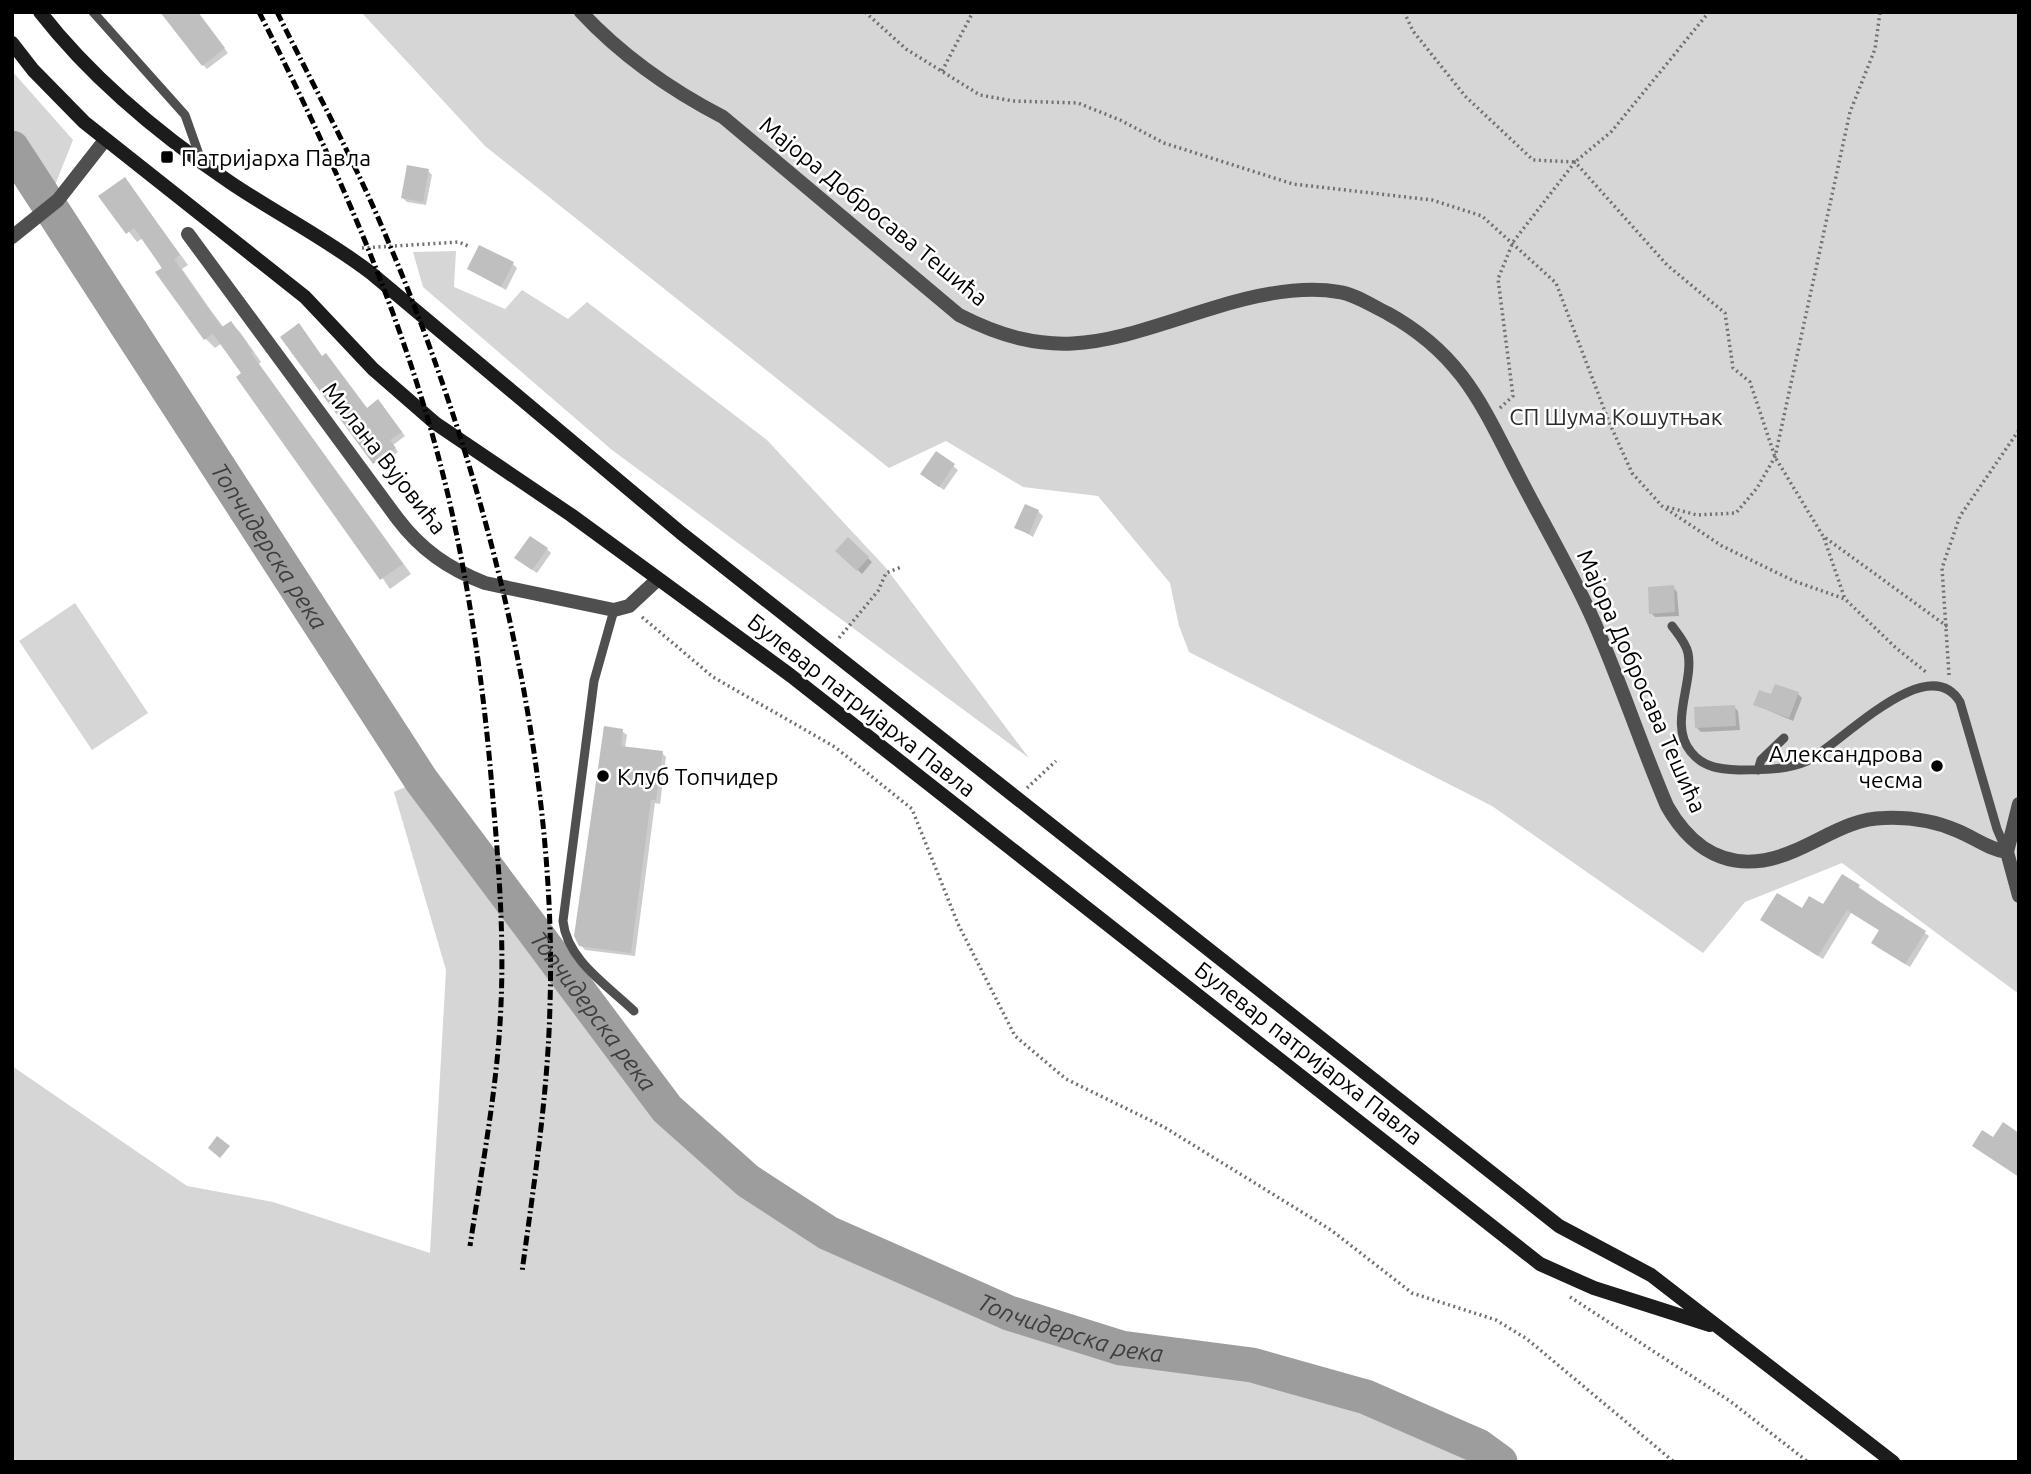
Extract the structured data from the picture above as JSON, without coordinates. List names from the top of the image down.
{
  "streets": {
    "main road": ["Булевар патријарха Павла"],
    "street": ["Мајора Добросава Тешића", "Милана Вујовића"]
  },
  "crossings": [
    ["Милана Вујовића", "Булевар патријарха Павла"]
  ],
  "water": ["Топчидерска река"],
  "parks": ["СП Шума Кошутњак"],
  "places": {
    "transit": ["Патријарха Павла"],
    "other": ["Александрова чесма", "Клуб Топчидер"]
  }
}
